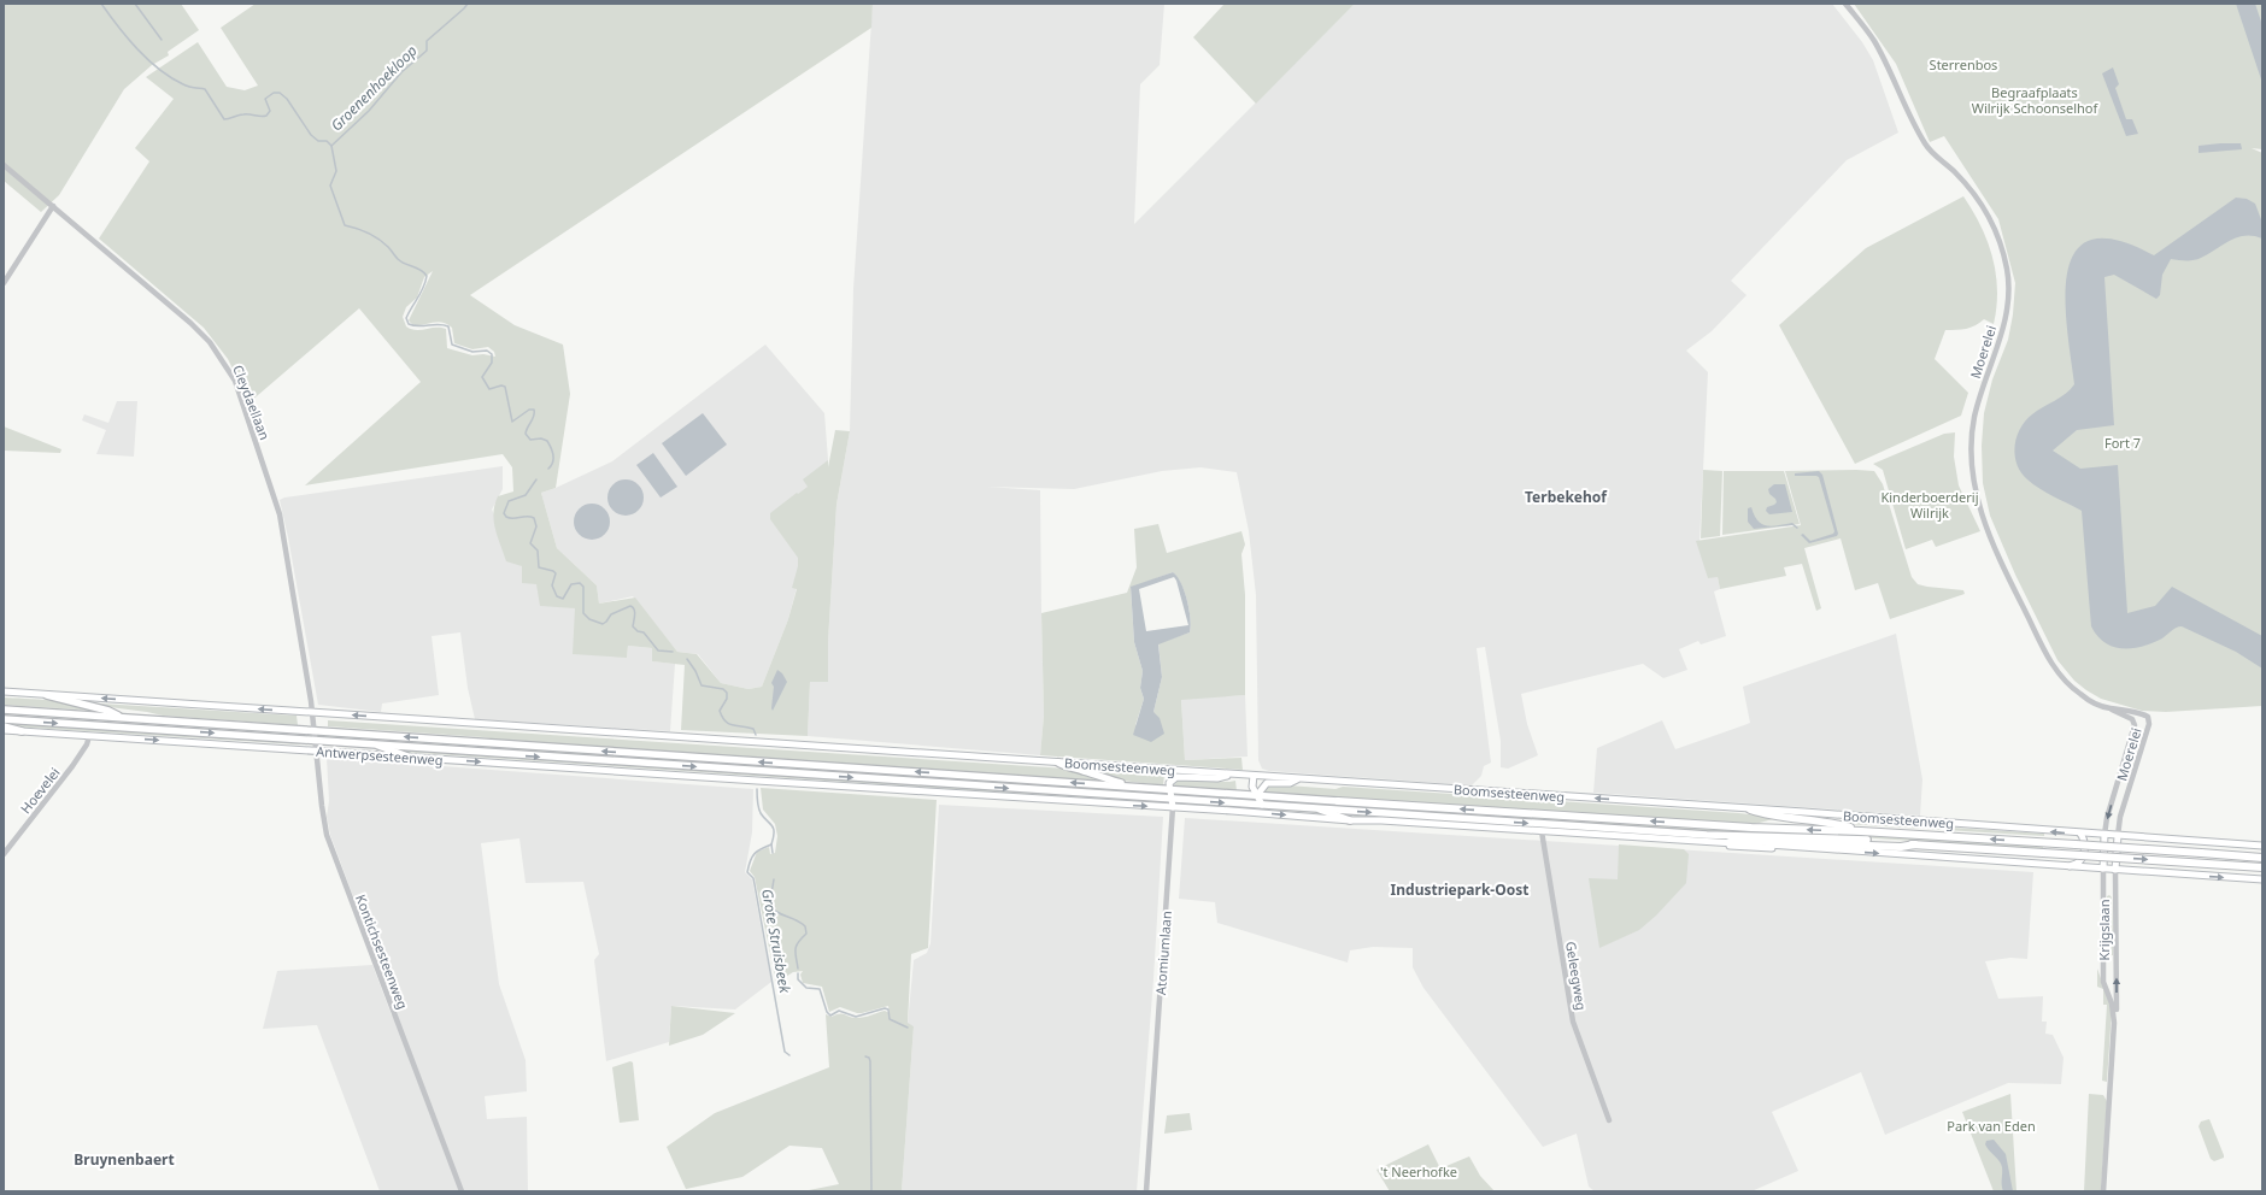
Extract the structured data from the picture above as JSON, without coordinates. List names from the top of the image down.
{
  "streets": {
    "main road": [
      "Antwerpsesteenweg",
      "Boomsesteenweg",
      "Krijgslaan",
      "Atomiumlaan"
    ],
    "street": [
      "Moerelei",
      "Cleydaellaan",
      "Hoevelei",
      "Kontichsesteenweg",
      "Geleegweg"
    ]
  },
  "crossings": [
    ["Moerelei", "Boomsesteenweg"],
    ["Moerelei", "Krijgslaan"],
    ["Cleydaellaan", "Boomsesteenweg"],
    ["Cleydaellaan", "Kontichsesteenweg"],
    ["Antwerpsesteenweg", "Hoevelei"],
    ["Antwerpsesteenweg", "Kontichsesteenweg"],
    ["Antwerpsesteenweg", "Atomiumlaan"],
    ["Boomsesteenweg", "Krijgslaan"],
    ["Boomsesteenweg", "Kontichsesteenweg"]
  ],
  "one_way": ["Antwerpsesteenweg"],
  "districts": ["Terbekehof", "Industriepark-Oost", "Bruynenbaert"],
  "water": ["Groenenhoekloop", "Grote Struisbeek"],
  "parks": [
    "Sterrenbos",
    "Begraafplaats Wilrijk Schoonselhof",
    "Fort 7",
    "Kinderboerderij Wilrijk",
    "Park van Eden",
    "'t Neerhofke"
  ]
}
